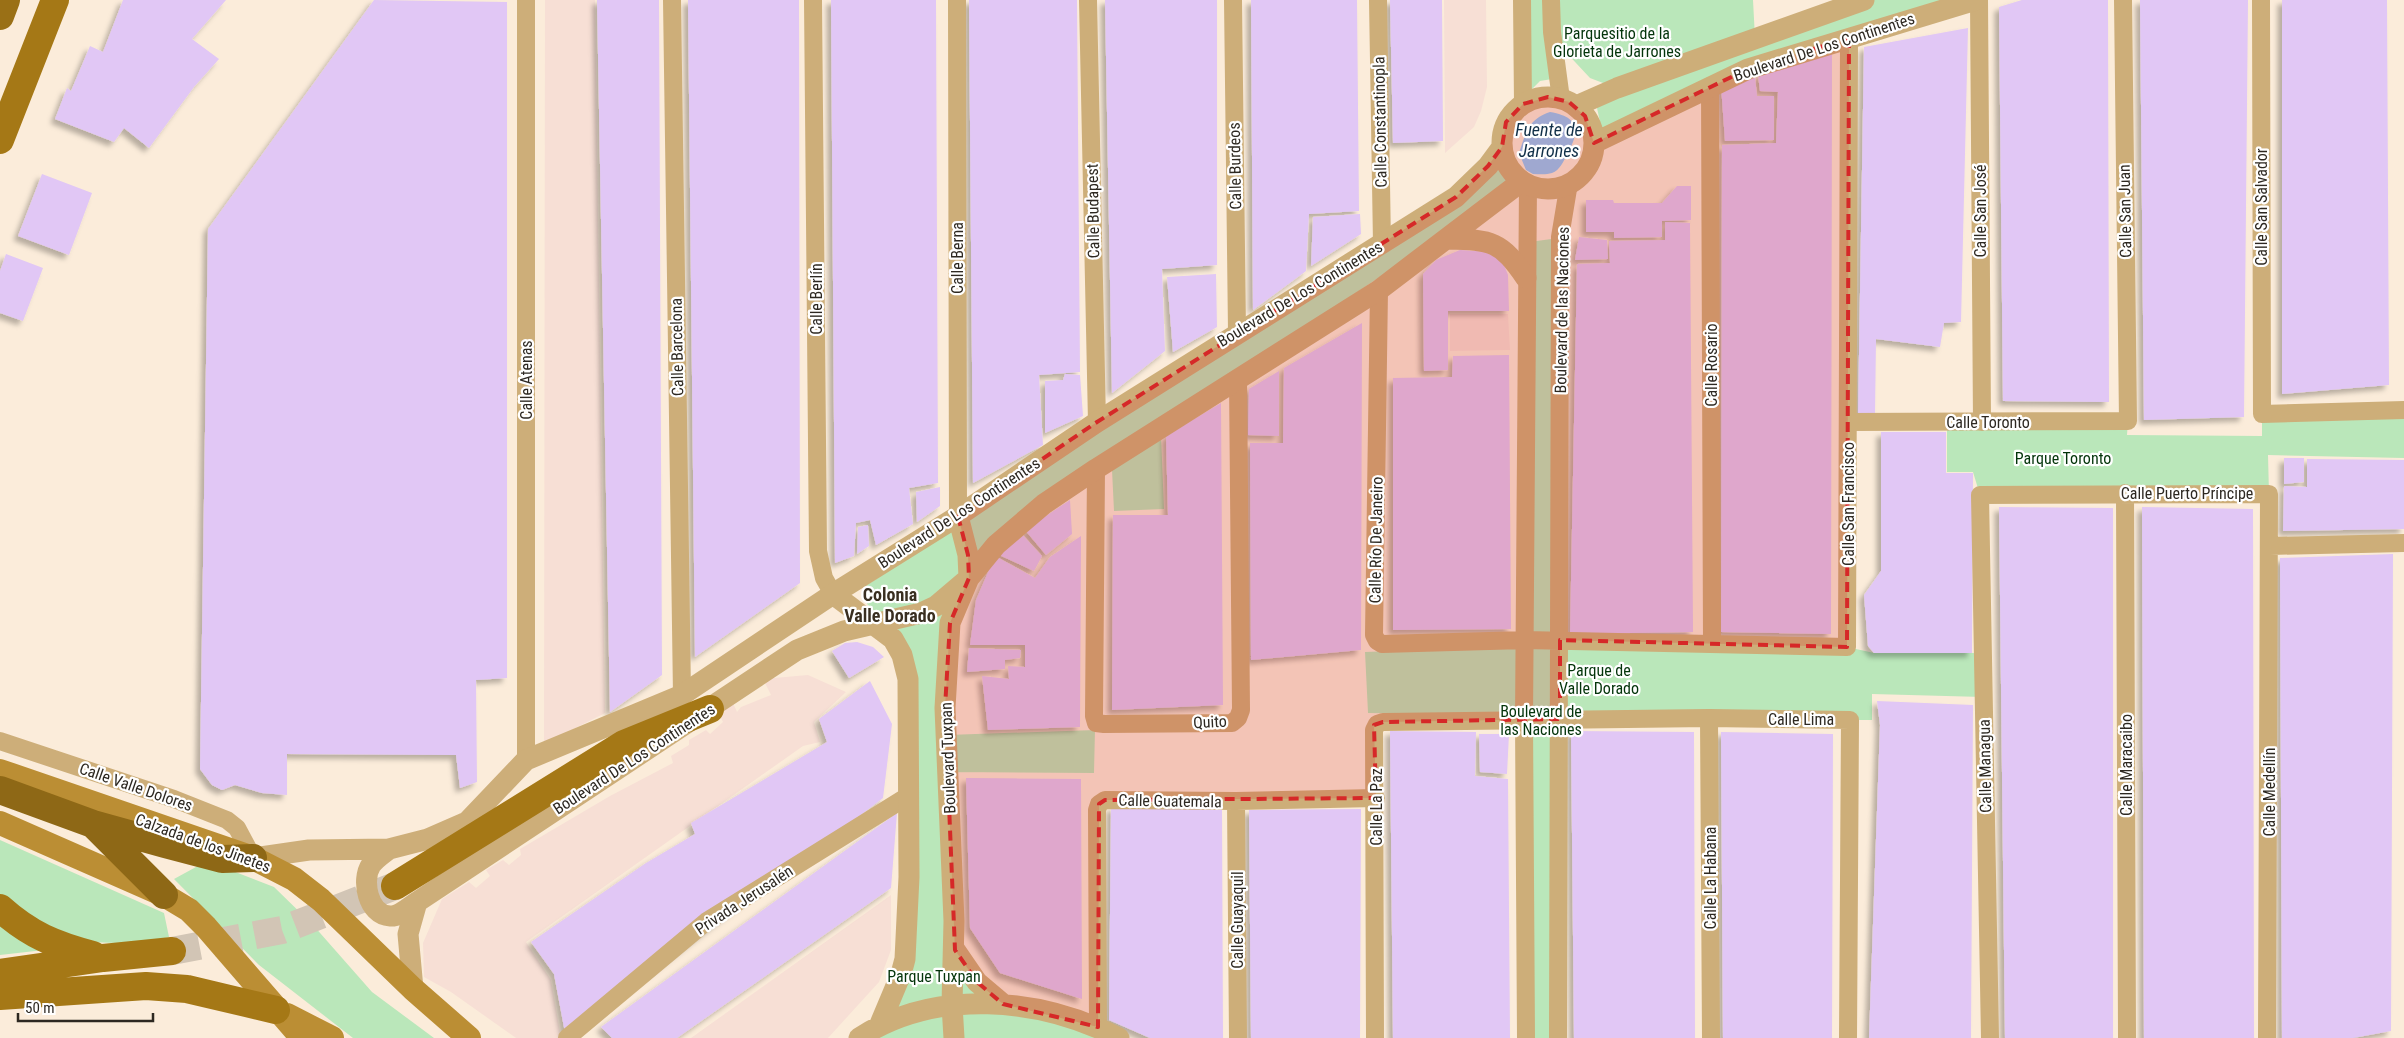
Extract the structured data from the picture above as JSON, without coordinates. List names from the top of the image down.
{
  "streets": {
    "main road": ["Calzada de los Jinetes"],
    "street": [
      "Boulevard De Los Continentes",
      "Calle Constantinopla",
      "Calle Burdeos",
      "Calle San Salvador",
      "Calle Budapest",
      "Calle San José",
      "Calle San Juan",
      "Calle Berna",
      "Calle Berlín",
      "Boulevard de las Naciones",
      "Calle Barcelona",
      "Calle Rosario",
      "Calle Atenas",
      "Calle Toronto",
      "Calle Puerto Príncipe",
      "Calle San Francisco",
      "Calle Río De Janeiro",
      "Calle Lima",
      "Quito",
      "Boulevard Tuxpan",
      "Calle Maracaibo",
      "Calle Managua",
      "Calle Valle Dolores",
      "Calle Medellín",
      "Calle Guatemala",
      "Calle La Paz",
      "Calle La Habana",
      "Privada Jerusalén",
      "Calle Guayaquil"
    ]
  },
  "crossings": [
    ["Boulevard De Los Continentes", "Calle Constantinopla"],
    ["Boulevard De Los Continentes", "Calle Burdeos"],
    ["Boulevard De Los Continentes", "Calle Budapest"],
    ["Boulevard De Los Continentes", "Calle San José"],
    ["Boulevard De Los Continentes", "Calle Berna"],
    ["Boulevard De Los Continentes", "Calle Berlín"],
    ["Boulevard De Los Continentes", "Boulevard de las Naciones"],
    ["Boulevard De Los Continentes", "Calle Barcelona"],
    ["Boulevard De Los Continentes", "Calle Rosario"],
    ["Boulevard De Los Continentes", "Calle Atenas"],
    ["Boulevard De Los Continentes", "Calle San Francisco"],
    ["Boulevard De Los Continentes", "Calle Río De Janeiro"],
    ["Boulevard De Los Continentes", "Quito"],
    ["Boulevard De Los Continentes", "Boulevard Tuxpan"],
    ["Boulevard De Los Continentes", "Calle Valle Dolores"],
    ["Boulevard De Los Continentes", "Calzada de los Jinetes"],
    ["Calle San José", "Calle Toronto"],
    ["Calle San Juan", "Calle Toronto"],
    ["Calle Berna", "Boulevard Tuxpan"],
    ["Boulevard de las Naciones", "Calle San Francisco"],
    ["Boulevard de las Naciones", "Calle Lima"],
    ["Calle Rosario", "Calle San Francisco"],
    ["Calle Toronto", "Calle San Francisco"],
    ["Calle Puerto Príncipe", "Calle Maracaibo"],
    ["Calle Puerto Príncipe", "Calle Managua"],
    ["Calle Puerto Príncipe", "Calle Medellín"],
    ["Calle San Francisco", "Calle Río De Janeiro"],
    ["Calle Lima", "Calle La Paz"],
    ["Calle Lima", "Calle La Habana"],
    ["Calle Valle Dolores", "Calzada de los Jinetes"],
    ["Calle Guatemala", "Calle La Paz"],
    ["Calle Guatemala", "Calle Guayaquil"]
  ],
  "districts": ["Colonia Valle Dorado"],
  "water": ["Fuente de Jarrones"],
  "parks": [
    "Parquesitio de la Glorieta de Jarrones",
    "Parque Toronto",
    "Parque de Valle Dorado",
    "Boulevard de las Naciones",
    "Parque Tuxpan"
  ],
  "scale_bar": "50 m"
}
